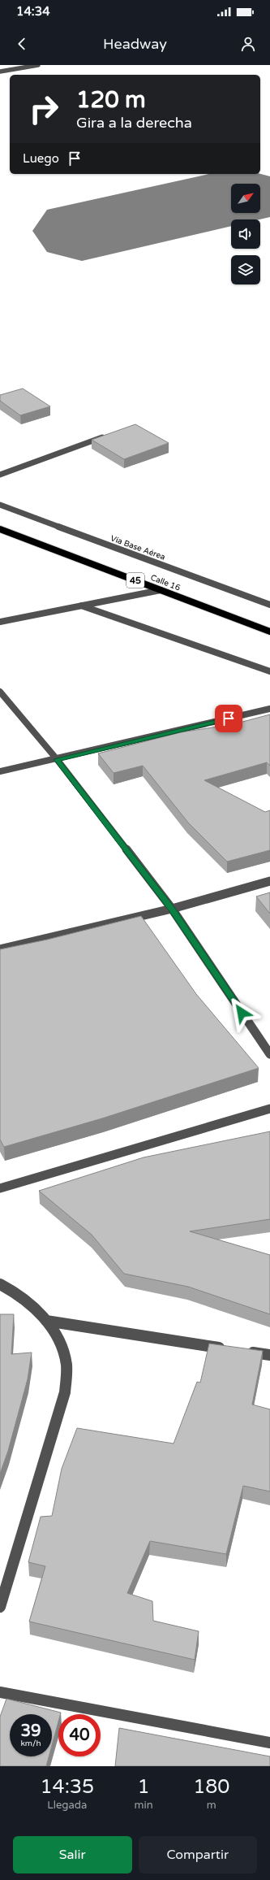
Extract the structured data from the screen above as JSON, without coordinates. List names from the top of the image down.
{
  "streets": {
    "main road": ["45", "Calle 16"],
    "street": ["Vía Base Aérea"]
  },
  "north": "top right",
  "page": {
    "status": "14:34",
    "header": "Headway",
    "turn": ["120 m", "Gira a la derecha"],
    "then": "Luego",
    "speed": "39 km/h",
    "limit": "40",
    "eta": [
      "14:35",
      "Llegada",
      "1",
      "min",
      "180",
      "m"
    ],
    "buttons": ["Salir", "Compartir"]
  }
}
